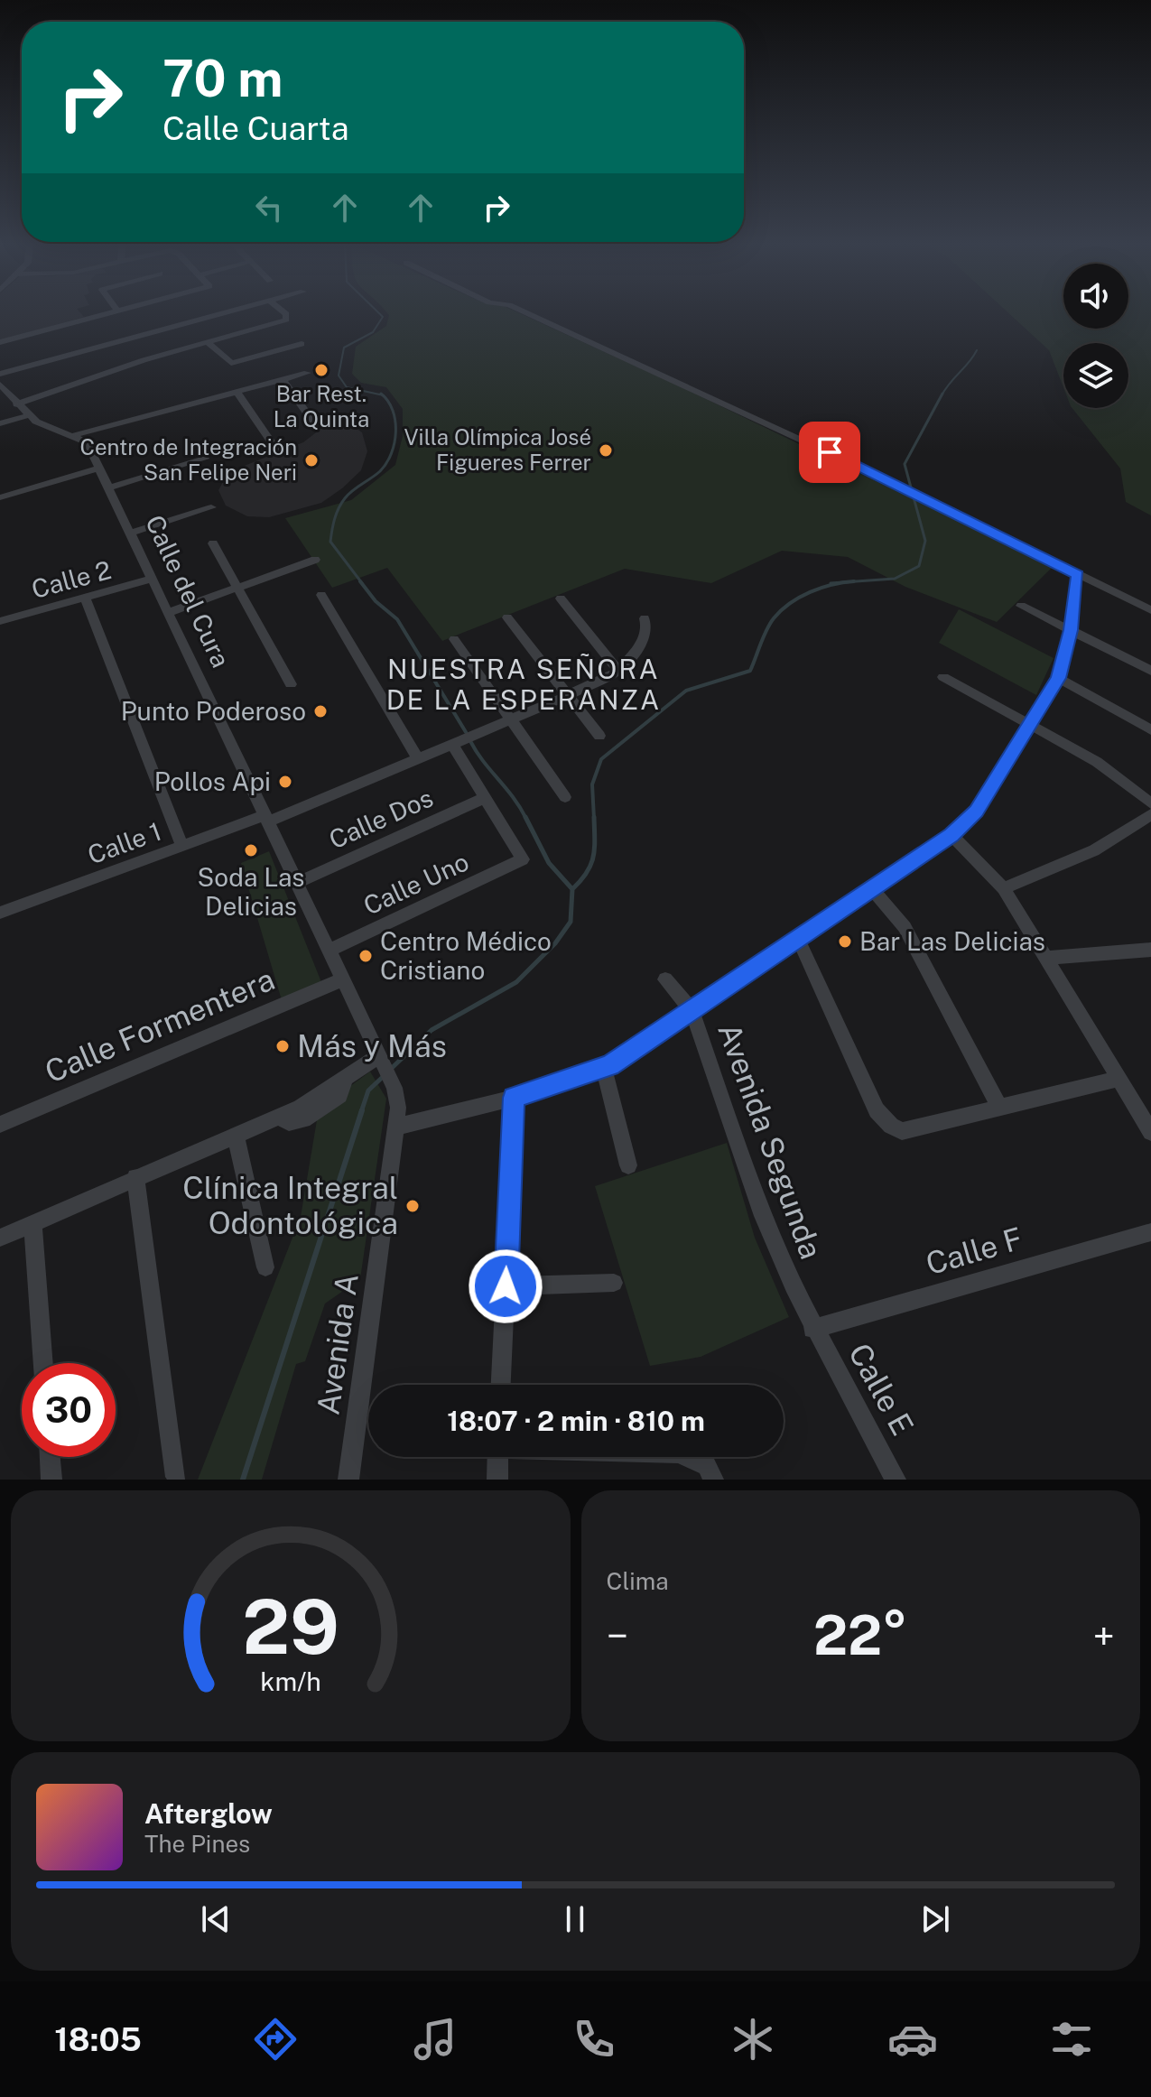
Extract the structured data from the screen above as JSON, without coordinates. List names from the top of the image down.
{
  "streets": {
    "street": [
      "Calle 2",
      "Calle del Cura",
      "Calle Dos",
      "Calle 1",
      "Calle Uno",
      "Calle Formentera",
      "Avenida Segunda",
      "Calle F",
      "Avenida A",
      "Calle E"
    ]
  },
  "crossings": [
    ["Calle 2", "Calle del Cura"],
    ["Calle del Cura", "Calle Dos"],
    ["Calle del Cura", "Calle 1"],
    ["Calle del Cura", "Calle Uno"],
    ["Calle del Cura", "Calle Formentera"],
    ["Calle del Cura", "Avenida A"],
    ["Calle Dos", "Calle Uno"],
    ["Avenida Segunda", "Calle F"],
    ["Avenida Segunda", "Calle E"],
    ["Calle F", "Calle E"]
  ],
  "districts": ["NUESTRA SEÑORA DE LA ESPERANZA"],
  "places": [
    "Bar Rest. La Quinta",
    "Villa Olímpica José Figueres Ferrer",
    "Centro de Integración San Felipe Neri",
    "Punto Poderoso",
    "Pollos Api",
    "Soda Las Delicias",
    "Bar Las Delicias",
    "Centro Médico Cristiano",
    "Más y Más",
    "Clínica Integral Odontológica"
  ],
  "page": {
    "turn": ["70 m", "Calle Cuarta"],
    "limit": "30",
    "trip": "18:07 · 2 min · 810 m",
    "tile": "Clima",
    "heat": ["−", "22°", "+"],
    "song": ["Afterglow", "The Pines"],
    "tabs": "18:05",
    "gauge": ["29", "km/h"]
  }
}
